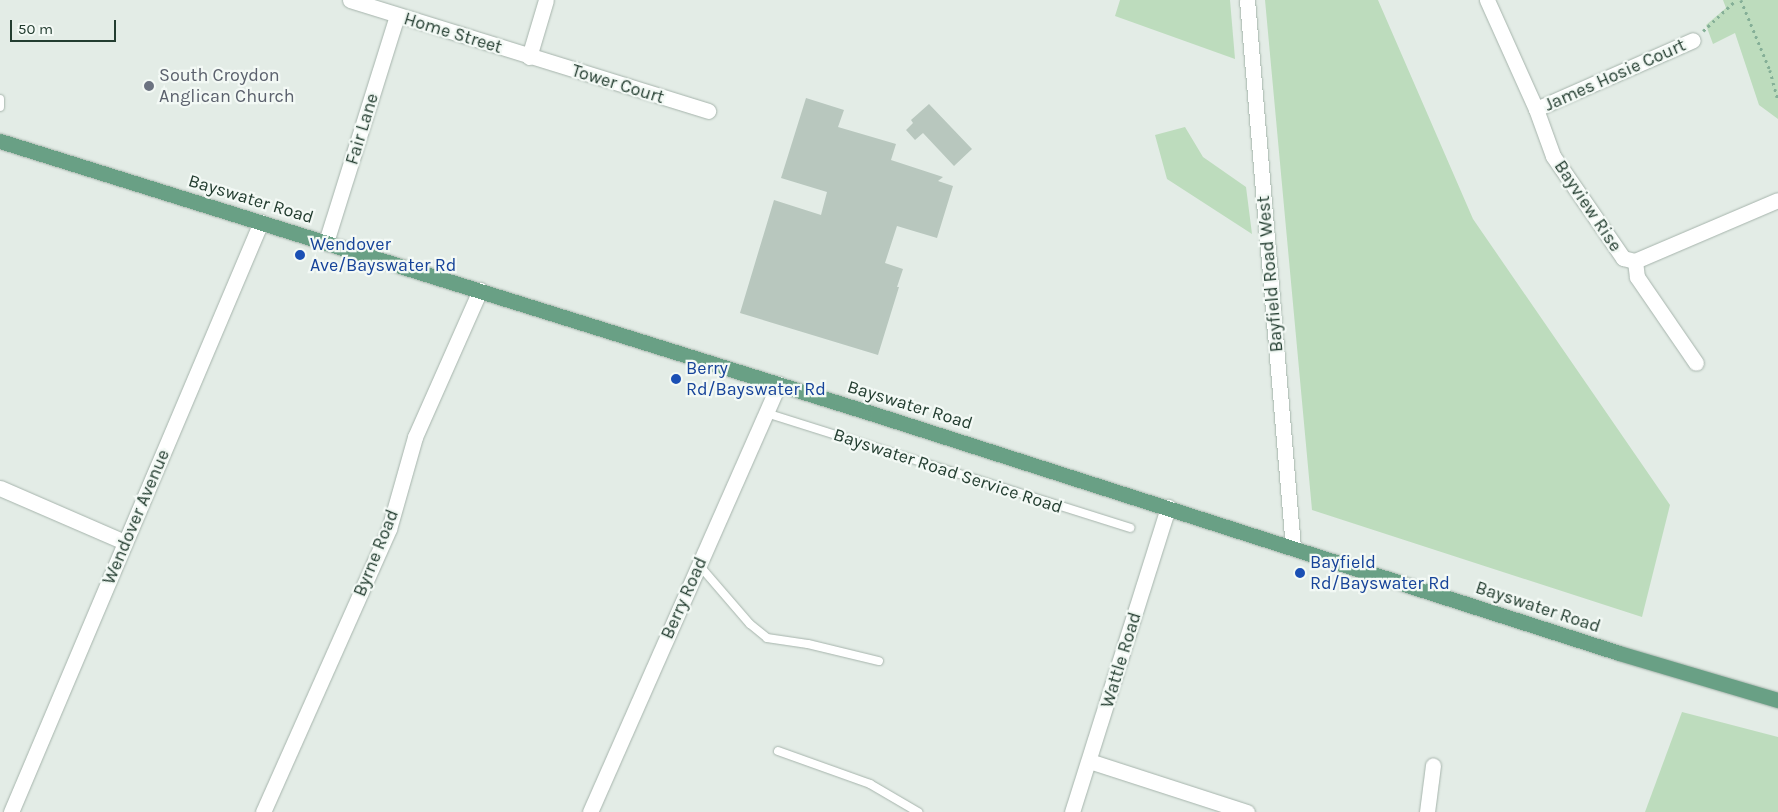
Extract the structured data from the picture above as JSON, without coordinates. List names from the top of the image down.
{
  "streets": {
    "main road": ["Bayswater Road"],
    "street": [
      "Home Street",
      "James Hosie Court",
      "Tower Court",
      "Fair Lane",
      "Bayview Rise",
      "Bayfield Road West",
      "Wendover Avenue",
      "Byrne Road",
      "Berry Road",
      "Wattle Road"
    ],
    "lane": ["Bayswater Road Service Road"]
  },
  "crossings": [
    ["Home Street", "Tower Court"],
    ["Home Street", "Fair Lane"],
    ["James Hosie Court", "Bayview Rise"],
    ["Fair Lane", "Bayswater Road"],
    ["Bayswater Road", "Bayfield Road West"],
    ["Bayswater Road", "Wendover Avenue"],
    ["Bayswater Road", "Byrne Road"],
    ["Bayswater Road", "Berry Road"],
    ["Bayswater Road", "Wattle Road"],
    ["Bayswater Road Service Road", "Berry Road"]
  ],
  "places": [
    "South Croydon Anglican Church",
    "Wendover Ave/Bayswater Rd",
    "Berry Rd/Bayswater Rd",
    "Bayfield Rd/Bayswater Rd"
  ],
  "scale_bar": "50 m"
}
